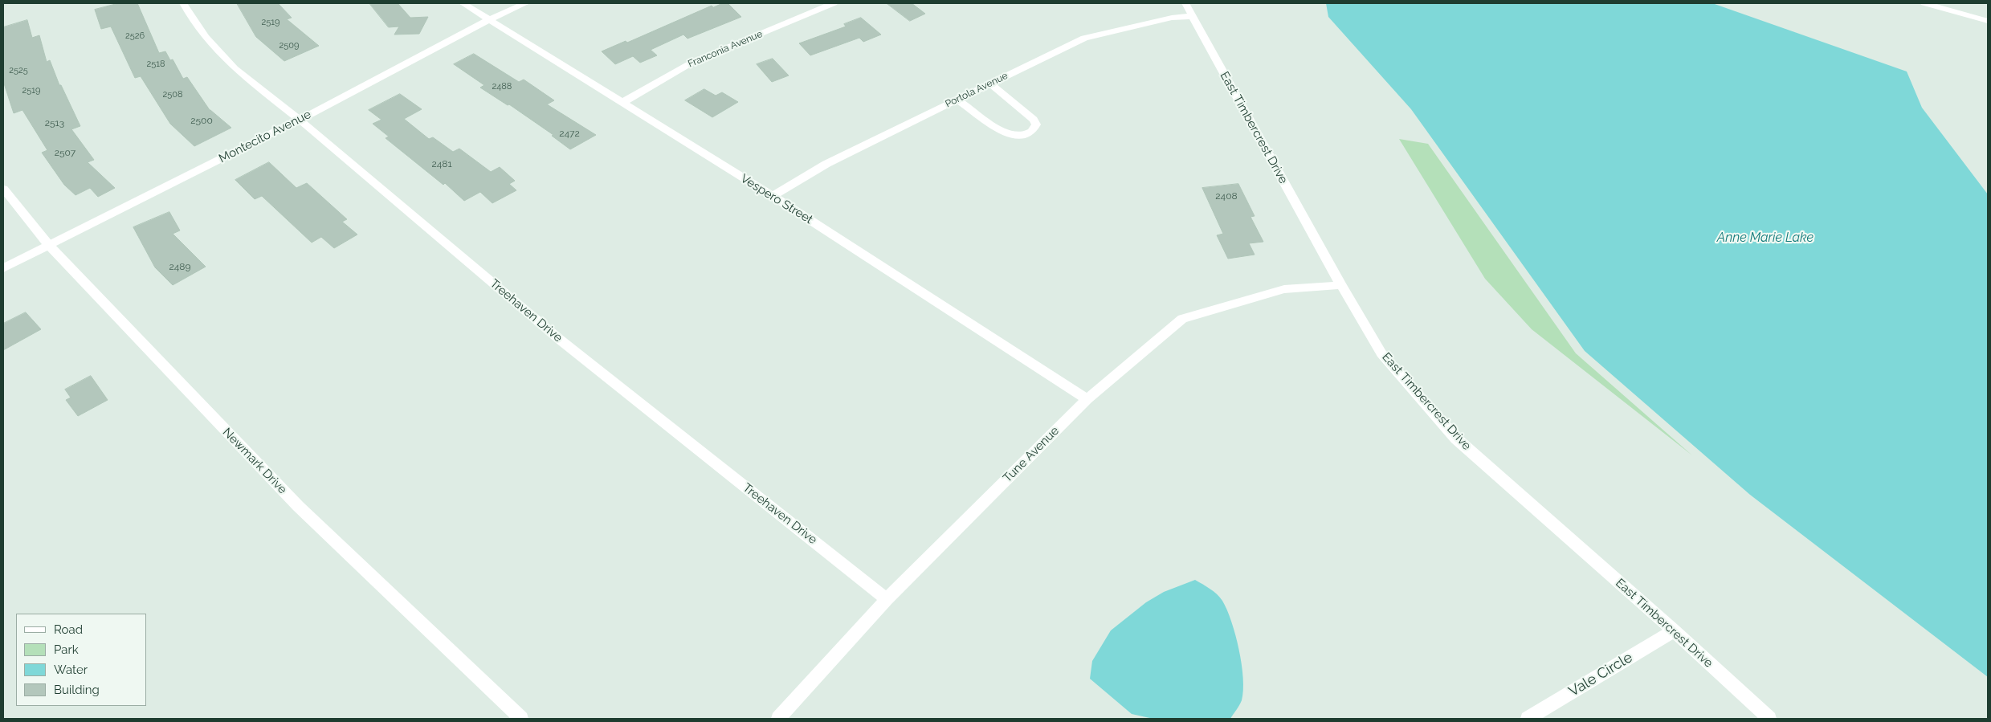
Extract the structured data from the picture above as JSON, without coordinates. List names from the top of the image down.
{
  "streets": {
    "street": [
      "Franconia Avenue",
      "Portola Avenue",
      "East Timbercrest Drive",
      "Montecito Avenue",
      "Vespero Street",
      "Treehaven Drive",
      "Tune Avenue",
      "Newmark Drive",
      "Vale Circle"
    ]
  },
  "crossings": [
    ["Franconia Avenue", "Vespero Street"],
    ["Portola Avenue", "East Timbercrest Drive"],
    ["Portola Avenue", "Vespero Street"],
    ["East Timbercrest Drive", "Tune Avenue"],
    ["East Timbercrest Drive", "Vale Circle"],
    ["Montecito Avenue", "Vespero Street"],
    ["Montecito Avenue", "Treehaven Drive"],
    ["Montecito Avenue", "Newmark Drive"],
    ["Vespero Street", "Tune Avenue"],
    ["Treehaven Drive", "Tune Avenue"]
  ],
  "water": ["Anne Marie Lake"],
  "house_numbers": [
    "2519",
    "2526",
    "2509",
    "2518",
    "2525",
    "2488",
    "2519",
    "2508",
    "2500",
    "2513",
    "2472",
    "2507",
    "2481",
    "2408",
    "2489"
  ],
  "legend": [
    "Road",
    "Park",
    "Water",
    "Building"
  ]
}
